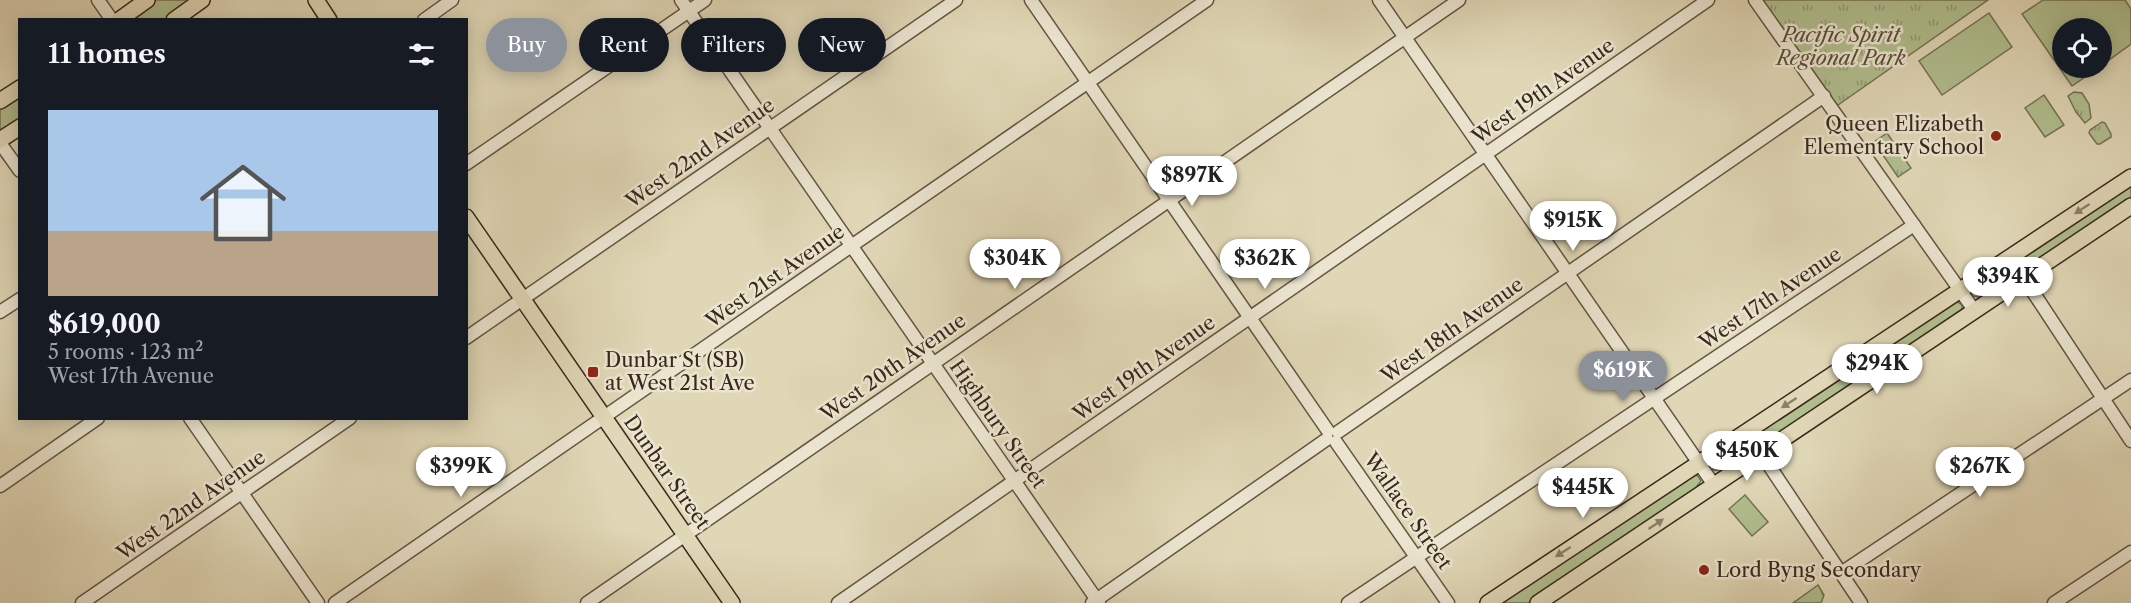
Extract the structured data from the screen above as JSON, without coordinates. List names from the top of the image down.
{
  "streets": {
    "main road": ["Dunbar Street"],
    "street": [
      "West 19th Avenue",
      "West 22nd Avenue",
      "West 21st Avenue",
      "West 17th Avenue",
      "West 18th Avenue",
      "West 20th Avenue",
      "Highbury Street",
      "Wallace Street"
    ]
  },
  "crossings": [
    ["West 19th Avenue", "Highbury Street"],
    ["West 19th Avenue", "Wallace Street"],
    ["West 22nd Avenue", "Highbury Street"],
    ["West 22nd Avenue", "Dunbar Street"],
    ["West 21st Avenue", "Highbury Street"],
    ["West 21st Avenue", "Dunbar Street"],
    ["West 21st Avenue", "Wallace Street"],
    ["West 17th Avenue", "Wallace Street"],
    ["West 18th Avenue", "Highbury Street"],
    ["West 18th Avenue", "Wallace Street"],
    ["West 20th Avenue", "Highbury Street"],
    ["West 20th Avenue", "Dunbar Street"],
    ["West 20th Avenue", "Wallace Street"]
  ],
  "parks": ["Pacific Spirit Regional Park"],
  "places": {
    "other": ["Queen Elizabeth Elementary School", "Lord Byng Secondary"],
    "transit": ["Dunbar St (SB) at West 21st Ave"]
  },
  "page": {
    "chip": [
      "Buy",
      "Rent",
      "Filters",
      "New"
    ],
    "heading": "11 homes",
    "list": [
      {
        "name": "$619,000",
        "note": "5 rooms · 123 m² · West 17th Avenue"
      }
    ],
    "price": [
      "$897K",
      "$915K",
      "$304K",
      "$362K",
      "$394K",
      "$294K",
      "$619K",
      "$450K",
      "$399K",
      "$267K",
      "$445K"
    ]
  }
}
